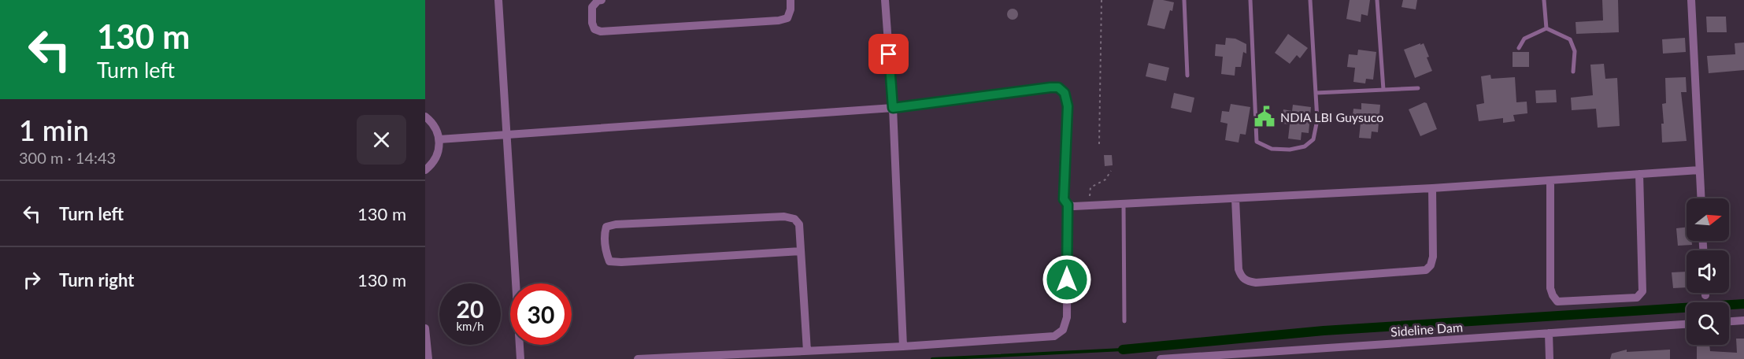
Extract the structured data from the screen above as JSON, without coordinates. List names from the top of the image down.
{
  "streets": {
    "street": ["Sideline Dam"]
  },
  "places": {
    "public building": ["NDIA LBI Guysuco"]
  },
  "north": "right",
  "page": {
    "turn": ["130 m", "Turn left"],
    "heading": ["1 min", "300 m · 14:43"],
    "list": [
      {
        "name": "Turn left",
        "value": "130 m"
      },
      {
        "name": "Turn right",
        "value": "130 m"
      }
    ],
    "speed": "20 km/h",
    "limit": "30"
  }
}
